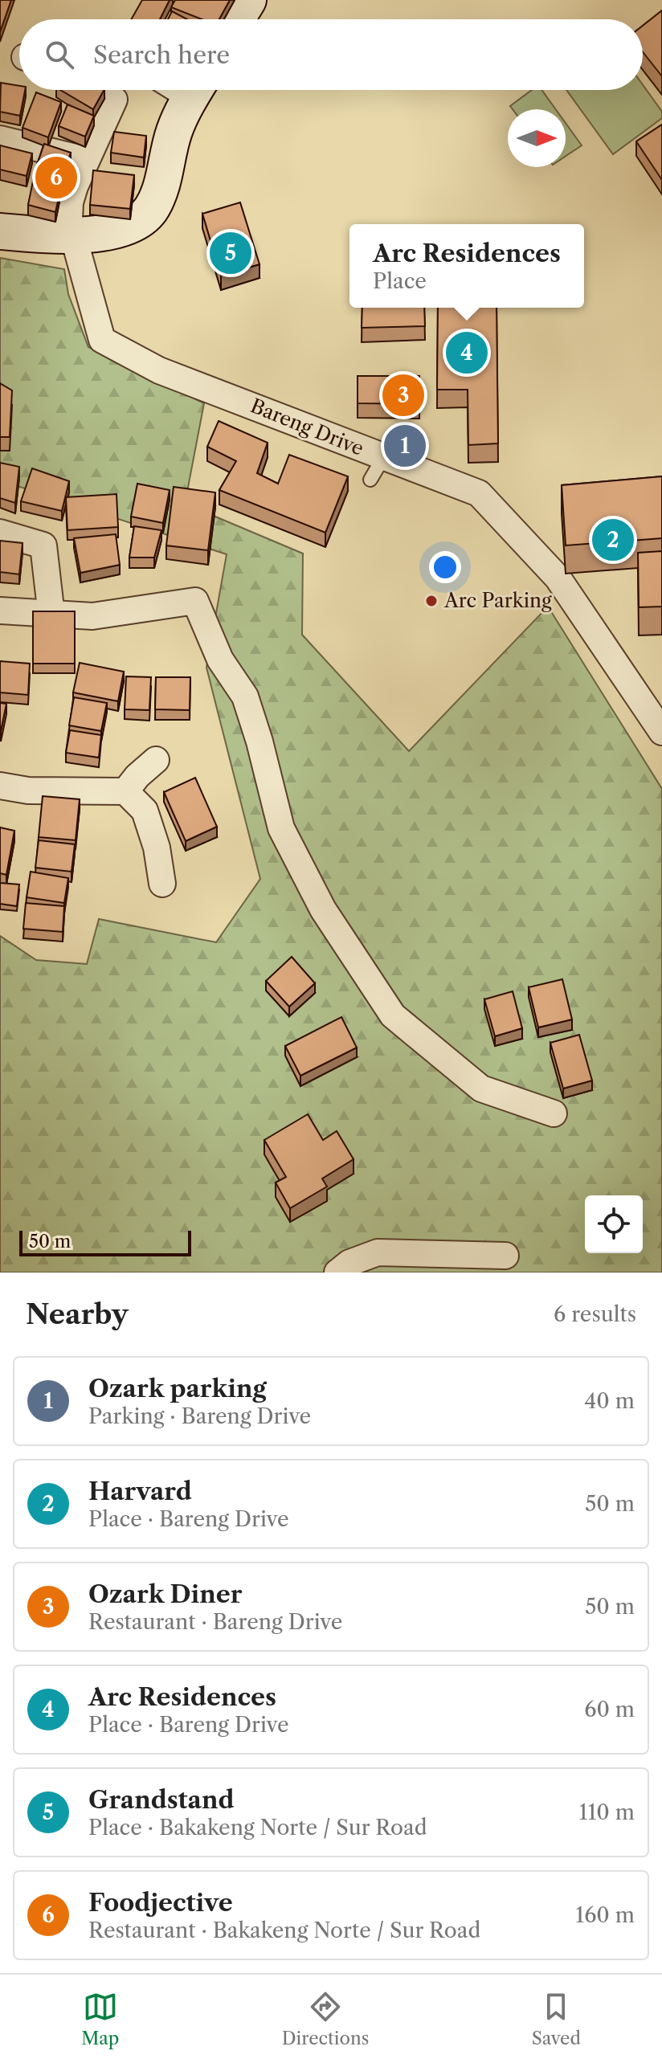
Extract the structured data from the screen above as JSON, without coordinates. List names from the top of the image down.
{
  "streets": {
    "street": ["Bareng Drive"]
  },
  "places": ["Arc Parking"],
  "scale_bar": "50 m",
  "north": "right",
  "page": {
    "search": "Search here",
    "pins": [
      "6",
      "5",
      "4",
      "3",
      "1",
      "2"
    ],
    "popup": ["Arc Residences", "Place"],
    "scale": "50 m",
    "heading": ["Nearby", "6 results"],
    "list": [
      {
        "mark": "1",
        "name": "Ozark parking",
        "note": "Parking · Bareng Drive",
        "value": "40 m"
      },
      {
        "mark": "2",
        "name": "Harvard",
        "note": "Place · Bareng Drive",
        "value": "50 m"
      },
      {
        "mark": "3",
        "name": "Ozark Diner",
        "note": "Restaurant · Bareng Drive",
        "value": "50 m"
      },
      {
        "mark": "4",
        "name": "Arc Residences",
        "note": "Place · Bareng Drive",
        "value": "60 m"
      },
      {
        "mark": "5",
        "name": "Grandstand",
        "note": "Place · Bakakeng Norte / Sur Road",
        "value": "110 m"
      },
      {
        "mark": "6",
        "name": "Foodjective",
        "note": "Restaurant · Bakakeng Norte / Sur Road",
        "value": "160 m"
      }
    ],
    "nav": ["Map", "Directions", "Saved"]
  }
}
